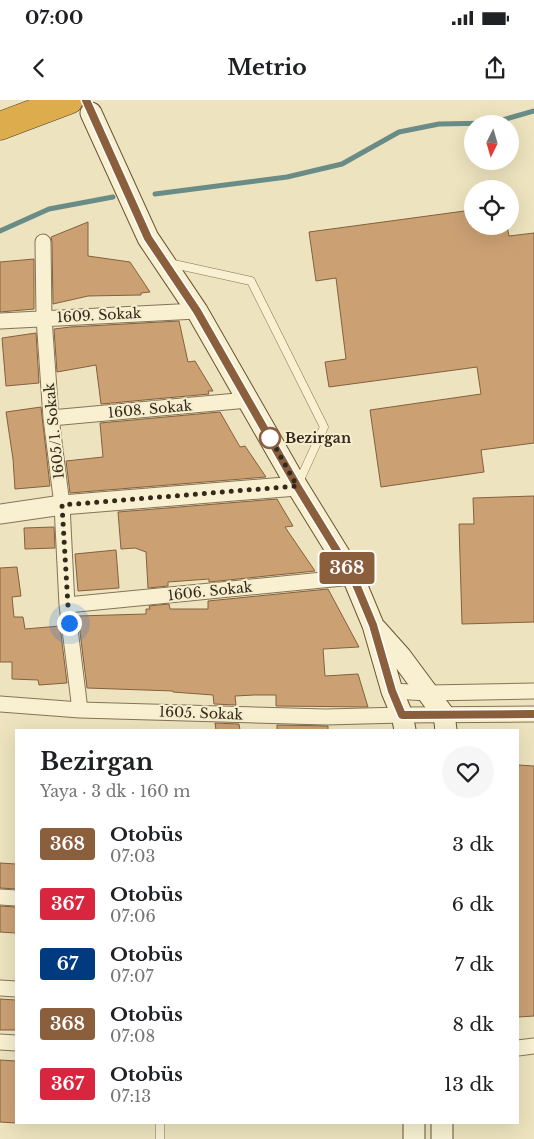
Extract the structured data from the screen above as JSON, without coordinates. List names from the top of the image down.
{
  "streets": {
    "street": [
      "1609. Sokak",
      "1608. Sokak",
      "1605/1. Sokak",
      "1606. Sokak",
      "1605. Sokak"
    ]
  },
  "crossings": [
    ["1609. Sokak", "1605/1. Sokak"],
    ["1608. Sokak", "1605/1. Sokak"],
    ["1605/1. Sokak", "1606. Sokak"],
    ["1605/1. Sokak", "1605. Sokak"]
  ],
  "places": ["Bezirgan"],
  "lines": ["bus line 368"],
  "north": "bottom",
  "page": {
    "status": "07:00",
    "header": "Metrio",
    "on_map": "368",
    "heading": ["Bezirgan", "Yaya · 3 dk · 160 m"],
    "list": [
      {
        "mark": "368",
        "name": "Otobüs",
        "note": "07:03",
        "value": "3 dk"
      },
      {
        "mark": "367",
        "name": "Otobüs",
        "note": "07:06",
        "value": "6 dk"
      },
      {
        "mark": "67",
        "name": "Otobüs",
        "note": "07:07",
        "value": "7 dk"
      },
      {
        "mark": "368",
        "name": "Otobüs",
        "note": "07:08",
        "value": "8 dk"
      },
      {
        "mark": "367",
        "name": "Otobüs",
        "note": "07:13",
        "value": "13 dk"
      }
    ]
  }
}
